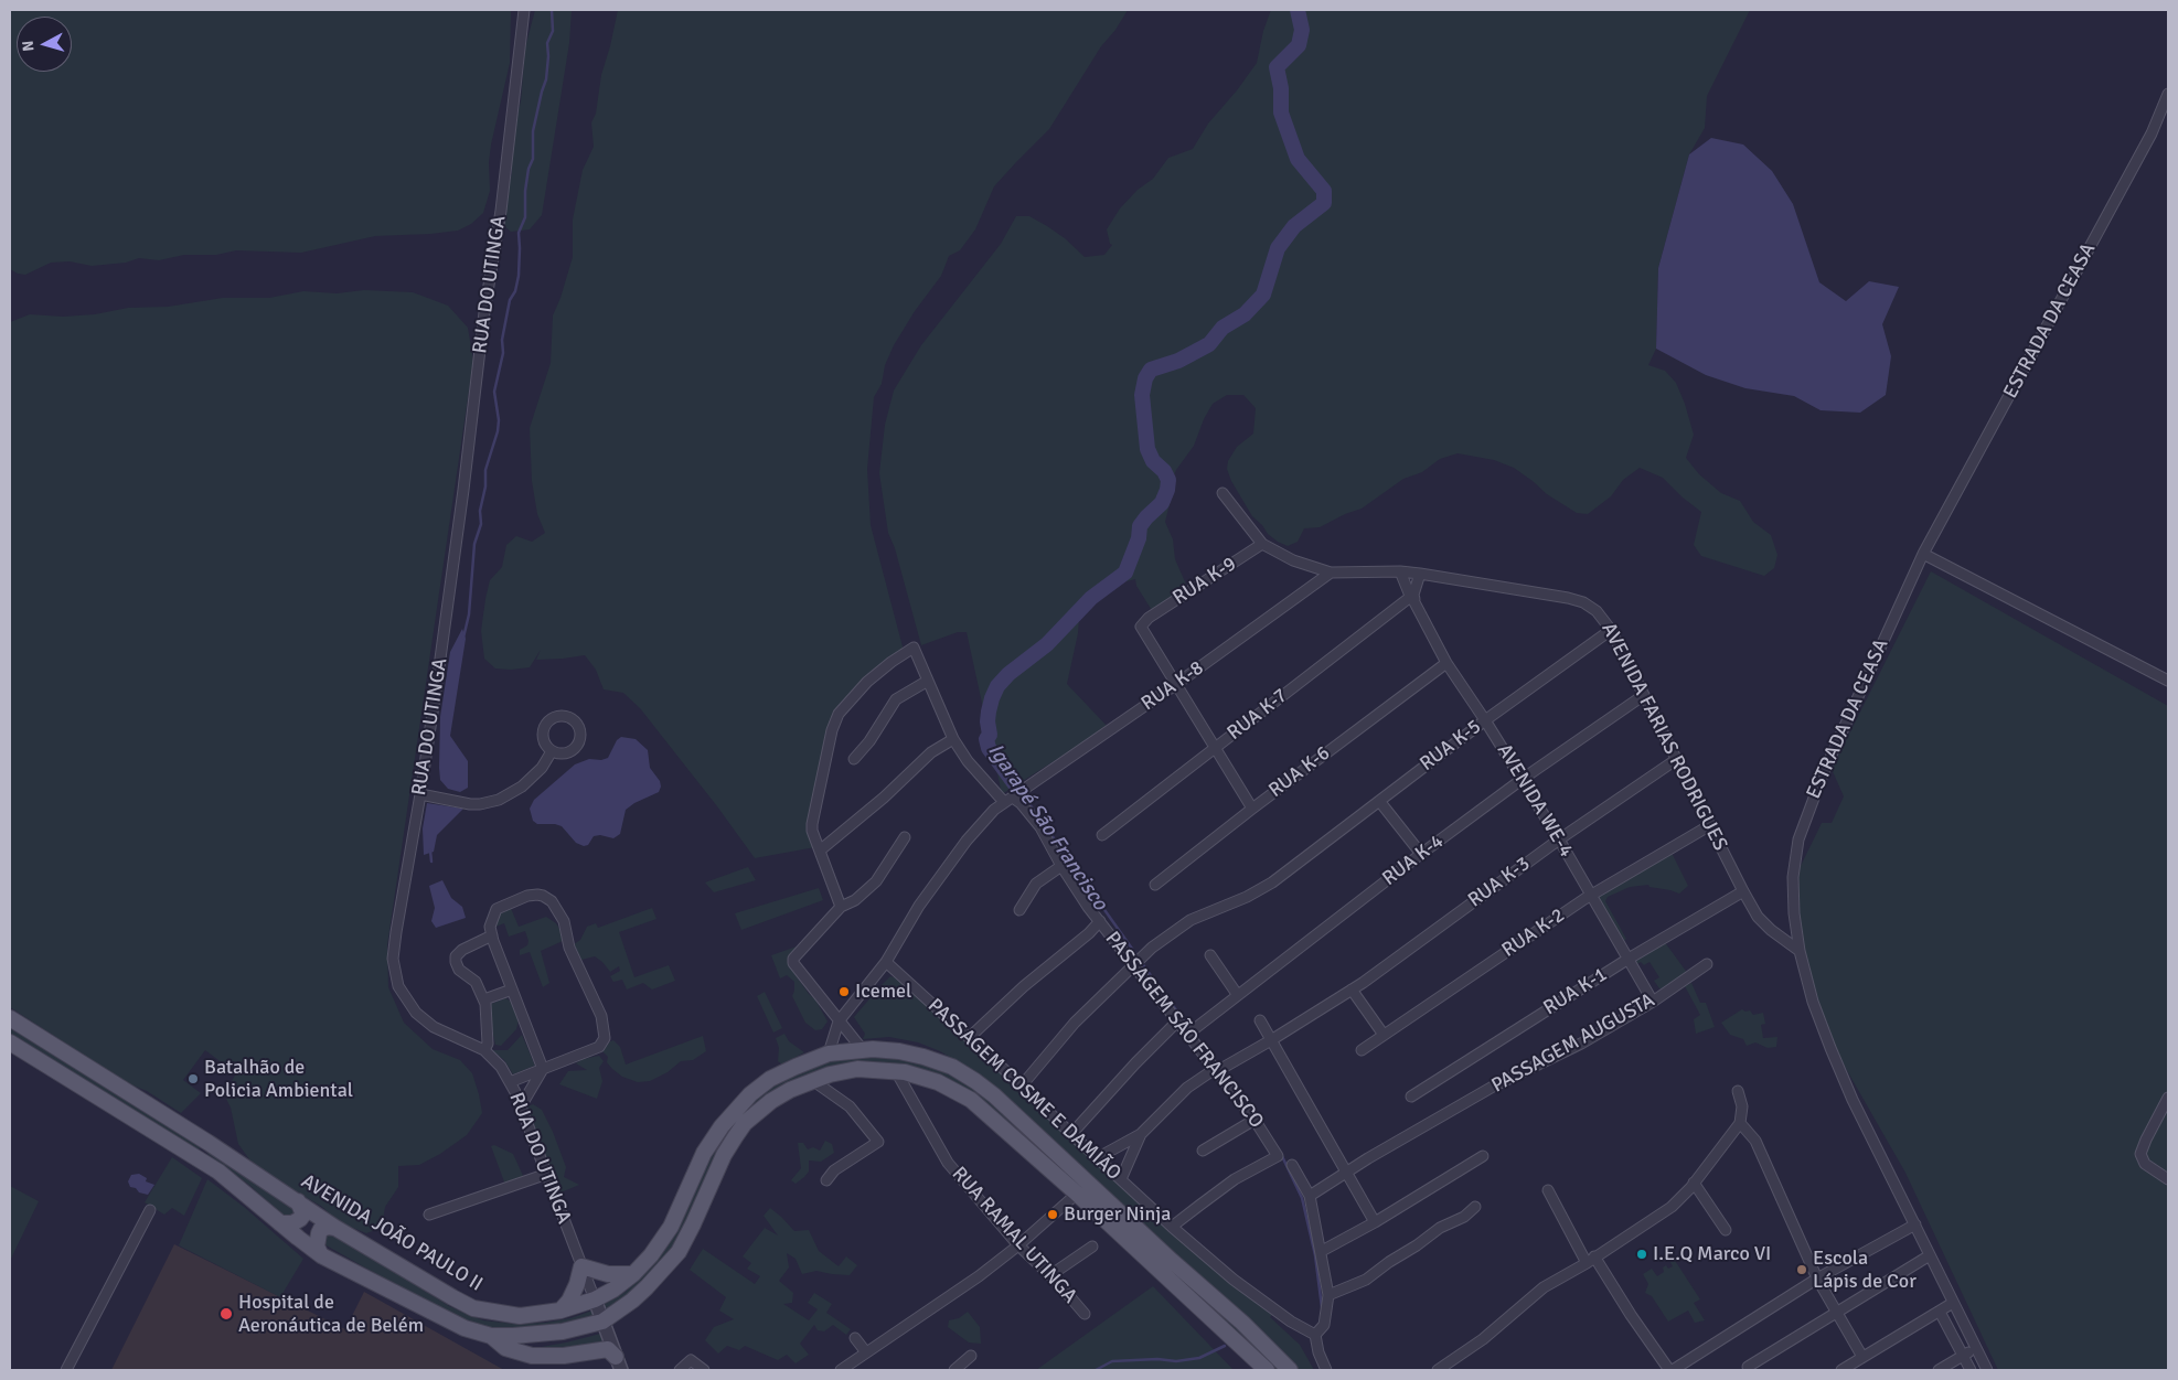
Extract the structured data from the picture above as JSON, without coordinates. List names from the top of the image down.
{
  "streets": {
    "main road": ["AVENIDA JOÃO PAULO II"],
    "street": [
      "RUA DO UTINGA",
      "ESTRADA DA CEASA",
      "RUA K-9",
      "RUA K-8",
      "RUA K-7",
      "AVENIDA FARIAS RODRIGUES",
      "RUA K-5",
      "RUA K-6",
      "AVENIDA WE-4",
      "RUA K-4",
      "RUA K-3",
      "RUA K-2",
      "RUA K-1",
      "PASSAGEM SÃO FRANCISCO",
      "PASSAGEM AUGUSTA",
      "PASSAGEM COSME E DAMIÃO",
      "RUA RAMAL UTINGA"
    ]
  },
  "crossings": [
    ["RUA DO UTINGA", "AVENIDA JOÃO PAULO II"],
    ["ESTRADA DA CEASA", "AVENIDA FARIAS RODRIGUES"],
    ["RUA K-9", "RUA K-8"],
    ["RUA K-9", "AVENIDA FARIAS RODRIGUES"],
    ["RUA K-8", "AVENIDA FARIAS RODRIGUES"],
    ["RUA K-8", "PASSAGEM SÃO FRANCISCO"],
    ["RUA K-8", "PASSAGEM COSME E DAMIÃO"],
    ["RUA K-7", "AVENIDA WE-4"],
    ["AVENIDA FARIAS RODRIGUES", "RUA K-5"],
    ["AVENIDA FARIAS RODRIGUES", "AVENIDA WE-4"],
    ["AVENIDA FARIAS RODRIGUES", "RUA K-4"],
    ["AVENIDA FARIAS RODRIGUES", "RUA K-3"],
    ["AVENIDA FARIAS RODRIGUES", "RUA K-2"],
    ["AVENIDA FARIAS RODRIGUES", "RUA K-1"],
    ["RUA K-5", "AVENIDA WE-4"],
    ["RUA K-5", "PASSAGEM SÃO FRANCISCO"],
    ["RUA K-5", "PASSAGEM COSME E DAMIÃO"],
    ["RUA K-6", "AVENIDA WE-4"],
    ["AVENIDA WE-4", "RUA K-4"],
    ["AVENIDA WE-4", "RUA K-3"],
    ["AVENIDA WE-4", "RUA K-2"],
    ["AVENIDA WE-4", "RUA K-1"],
    ["AVENIDA WE-4", "PASSAGEM AUGUSTA"],
    ["RUA K-4", "PASSAGEM SÃO FRANCISCO"],
    ["RUA K-3", "PASSAGEM SÃO FRANCISCO"],
    ["PASSAGEM SÃO FRANCISCO", "PASSAGEM COSME E DAMIÃO"]
  ],
  "water": ["Igarapé São Francisco"],
  "places": [
    "Icemel",
    "Batalhão de Policia Ambiental",
    "Burger Ninja",
    "I.E.Q Marco VI",
    "Escola Lápis de Cor",
    "Hospital de Aeronáutica de Belém"
  ],
  "north": "left"
}
